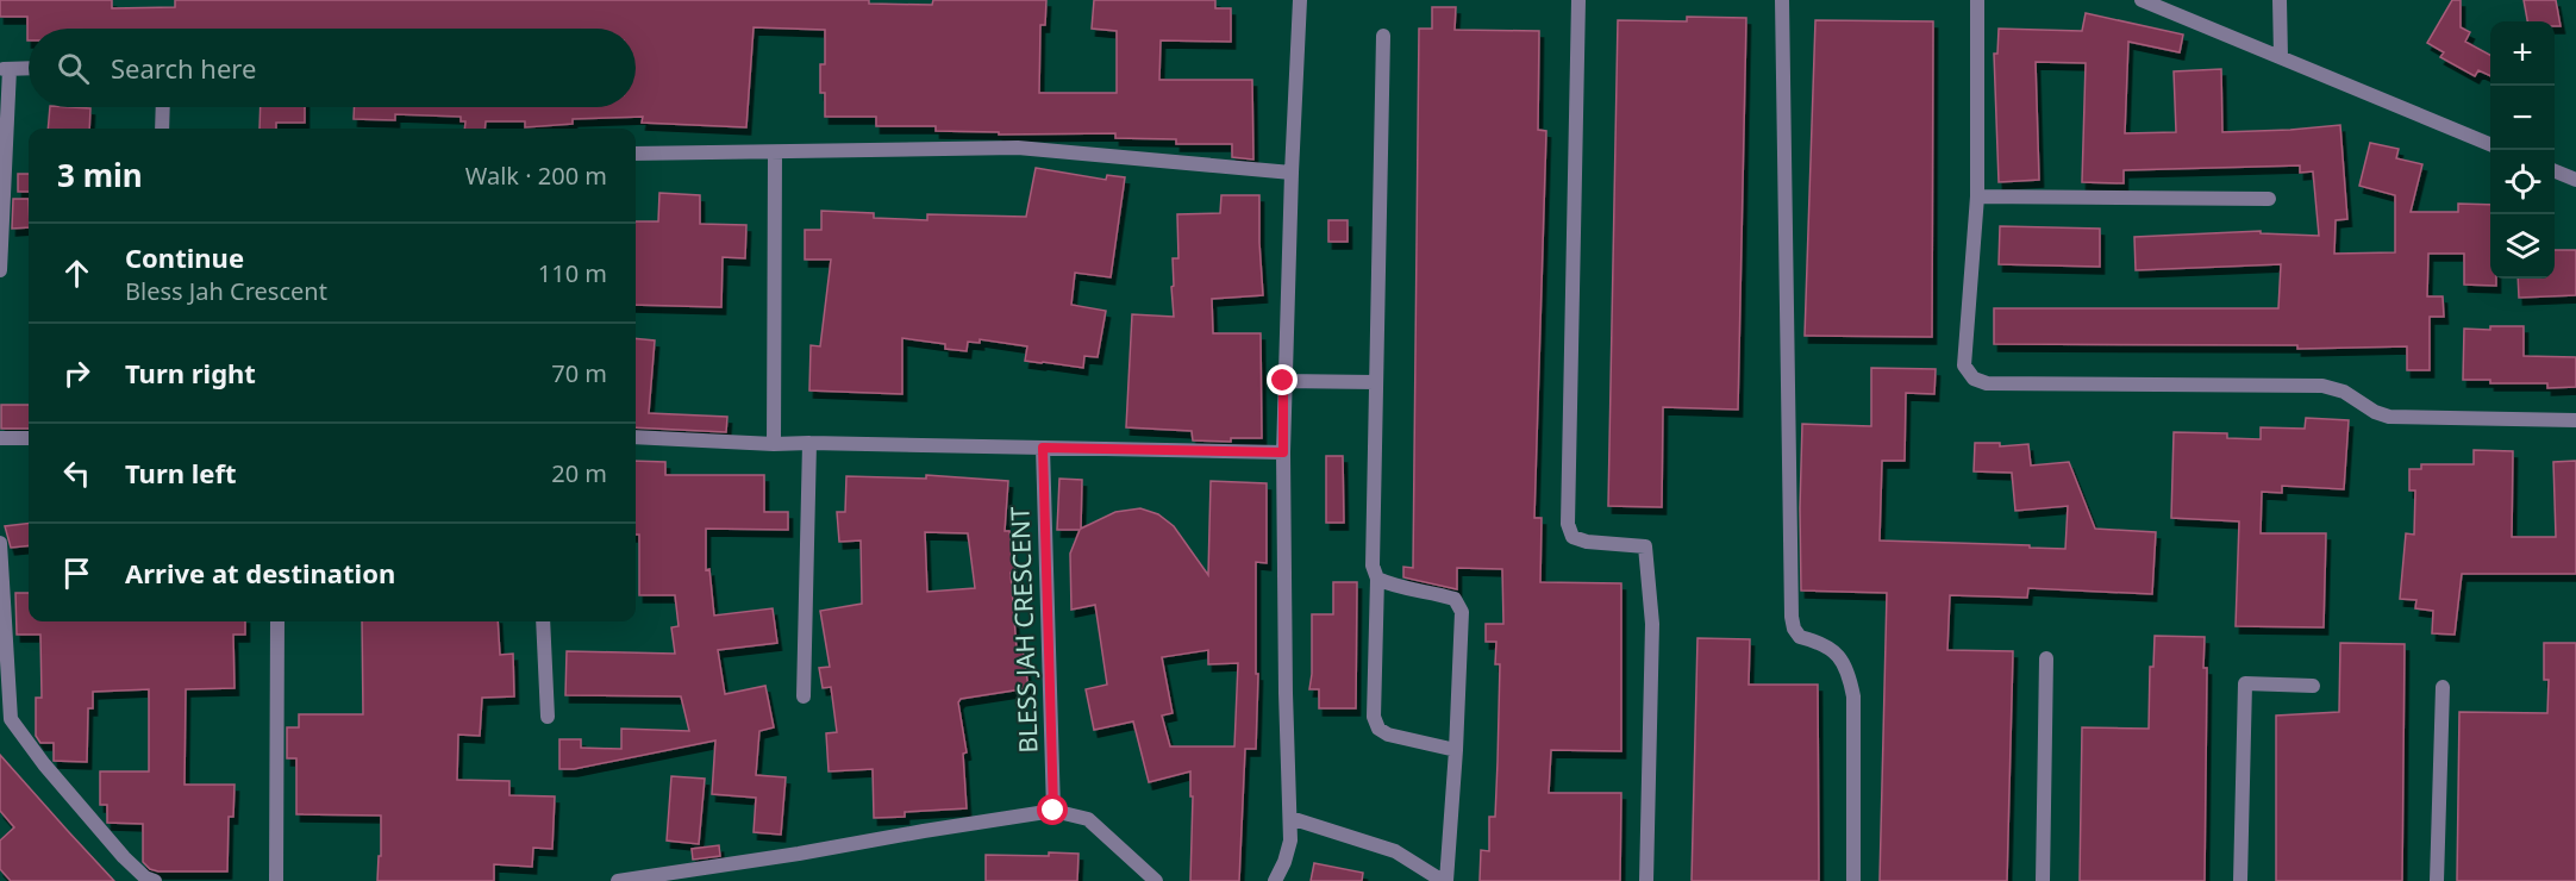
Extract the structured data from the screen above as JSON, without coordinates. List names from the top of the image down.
{
  "streets": {
    "street": ["BLESS JAH CRESCENT"]
  },
  "page": {
    "map_buttons": ["+", "−"],
    "search": "Search here",
    "heading": ["3 min", "Walk · 200 m"],
    "list": [
      ["Continue", "Bless Jah Crescent", "110 m"],
      ["Turn right", "70 m"],
      ["Turn left", "20 m"],
      "Arrive at destination"
    ]
  }
}
